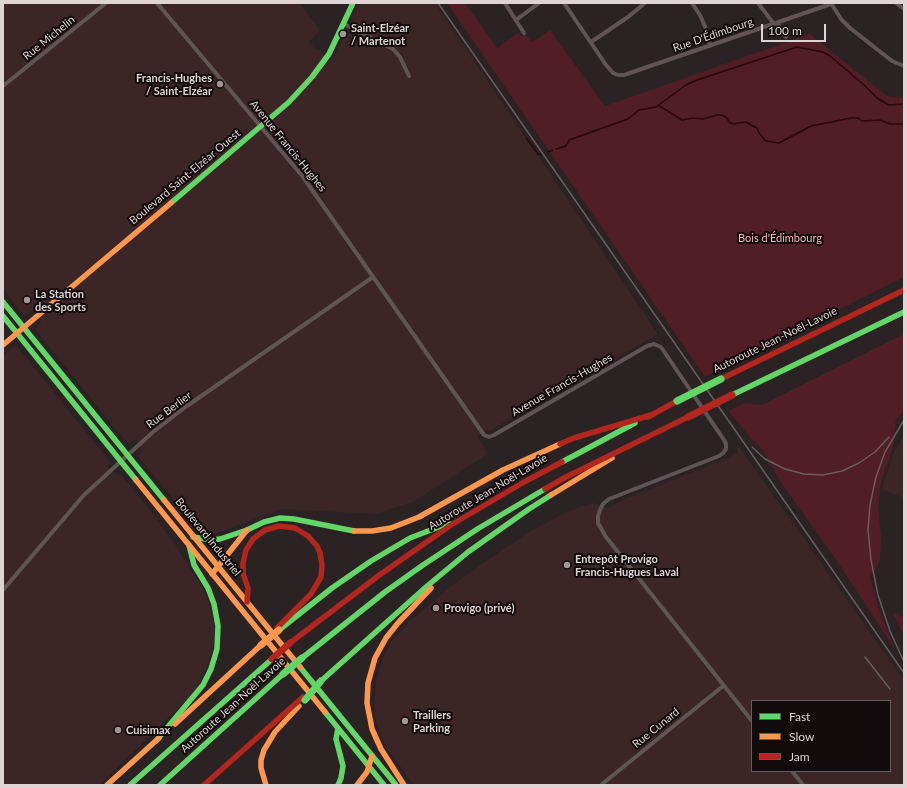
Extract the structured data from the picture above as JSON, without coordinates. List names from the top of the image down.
{
  "streets": {
    "main road": ["Boulevard Saint-Elzéar Ouest", "Autoroute Jean-Noël-Lavoie", "Boulevard Industriel"],
    "street": [
      "Rue D'Édimbourg",
      "Rue Michelin",
      "Avenue Francis-Hughes",
      "Rue Berlier",
      "Rue Cunard"
    ]
  },
  "crossings": [
    ["Avenue Francis-Hughes", "Boulevard Saint-Elzéar Ouest"],
    ["Avenue Francis-Hughes", "Rue Berlier"],
    ["Avenue Francis-Hughes", "Rue Cunard"],
    ["Boulevard Saint-Elzéar Ouest", "Boulevard Industriel"],
    ["Rue Berlier", "Boulevard Industriel"]
  ],
  "parks": ["Bois d'Édimbourg"],
  "places": [
    "Saint-Elzéar / Martenot",
    "Francis-Hughes / Saint-Elzéar",
    "La Station des Sports",
    "Entrepôt Provigo Francis-Hugues Laval",
    "Provigo (privé)",
    "Traillers Parking",
    "Cuisimax"
  ],
  "legend": ["Fast", "Slow", "Jam"],
  "scale_bar": "100 m"
}
